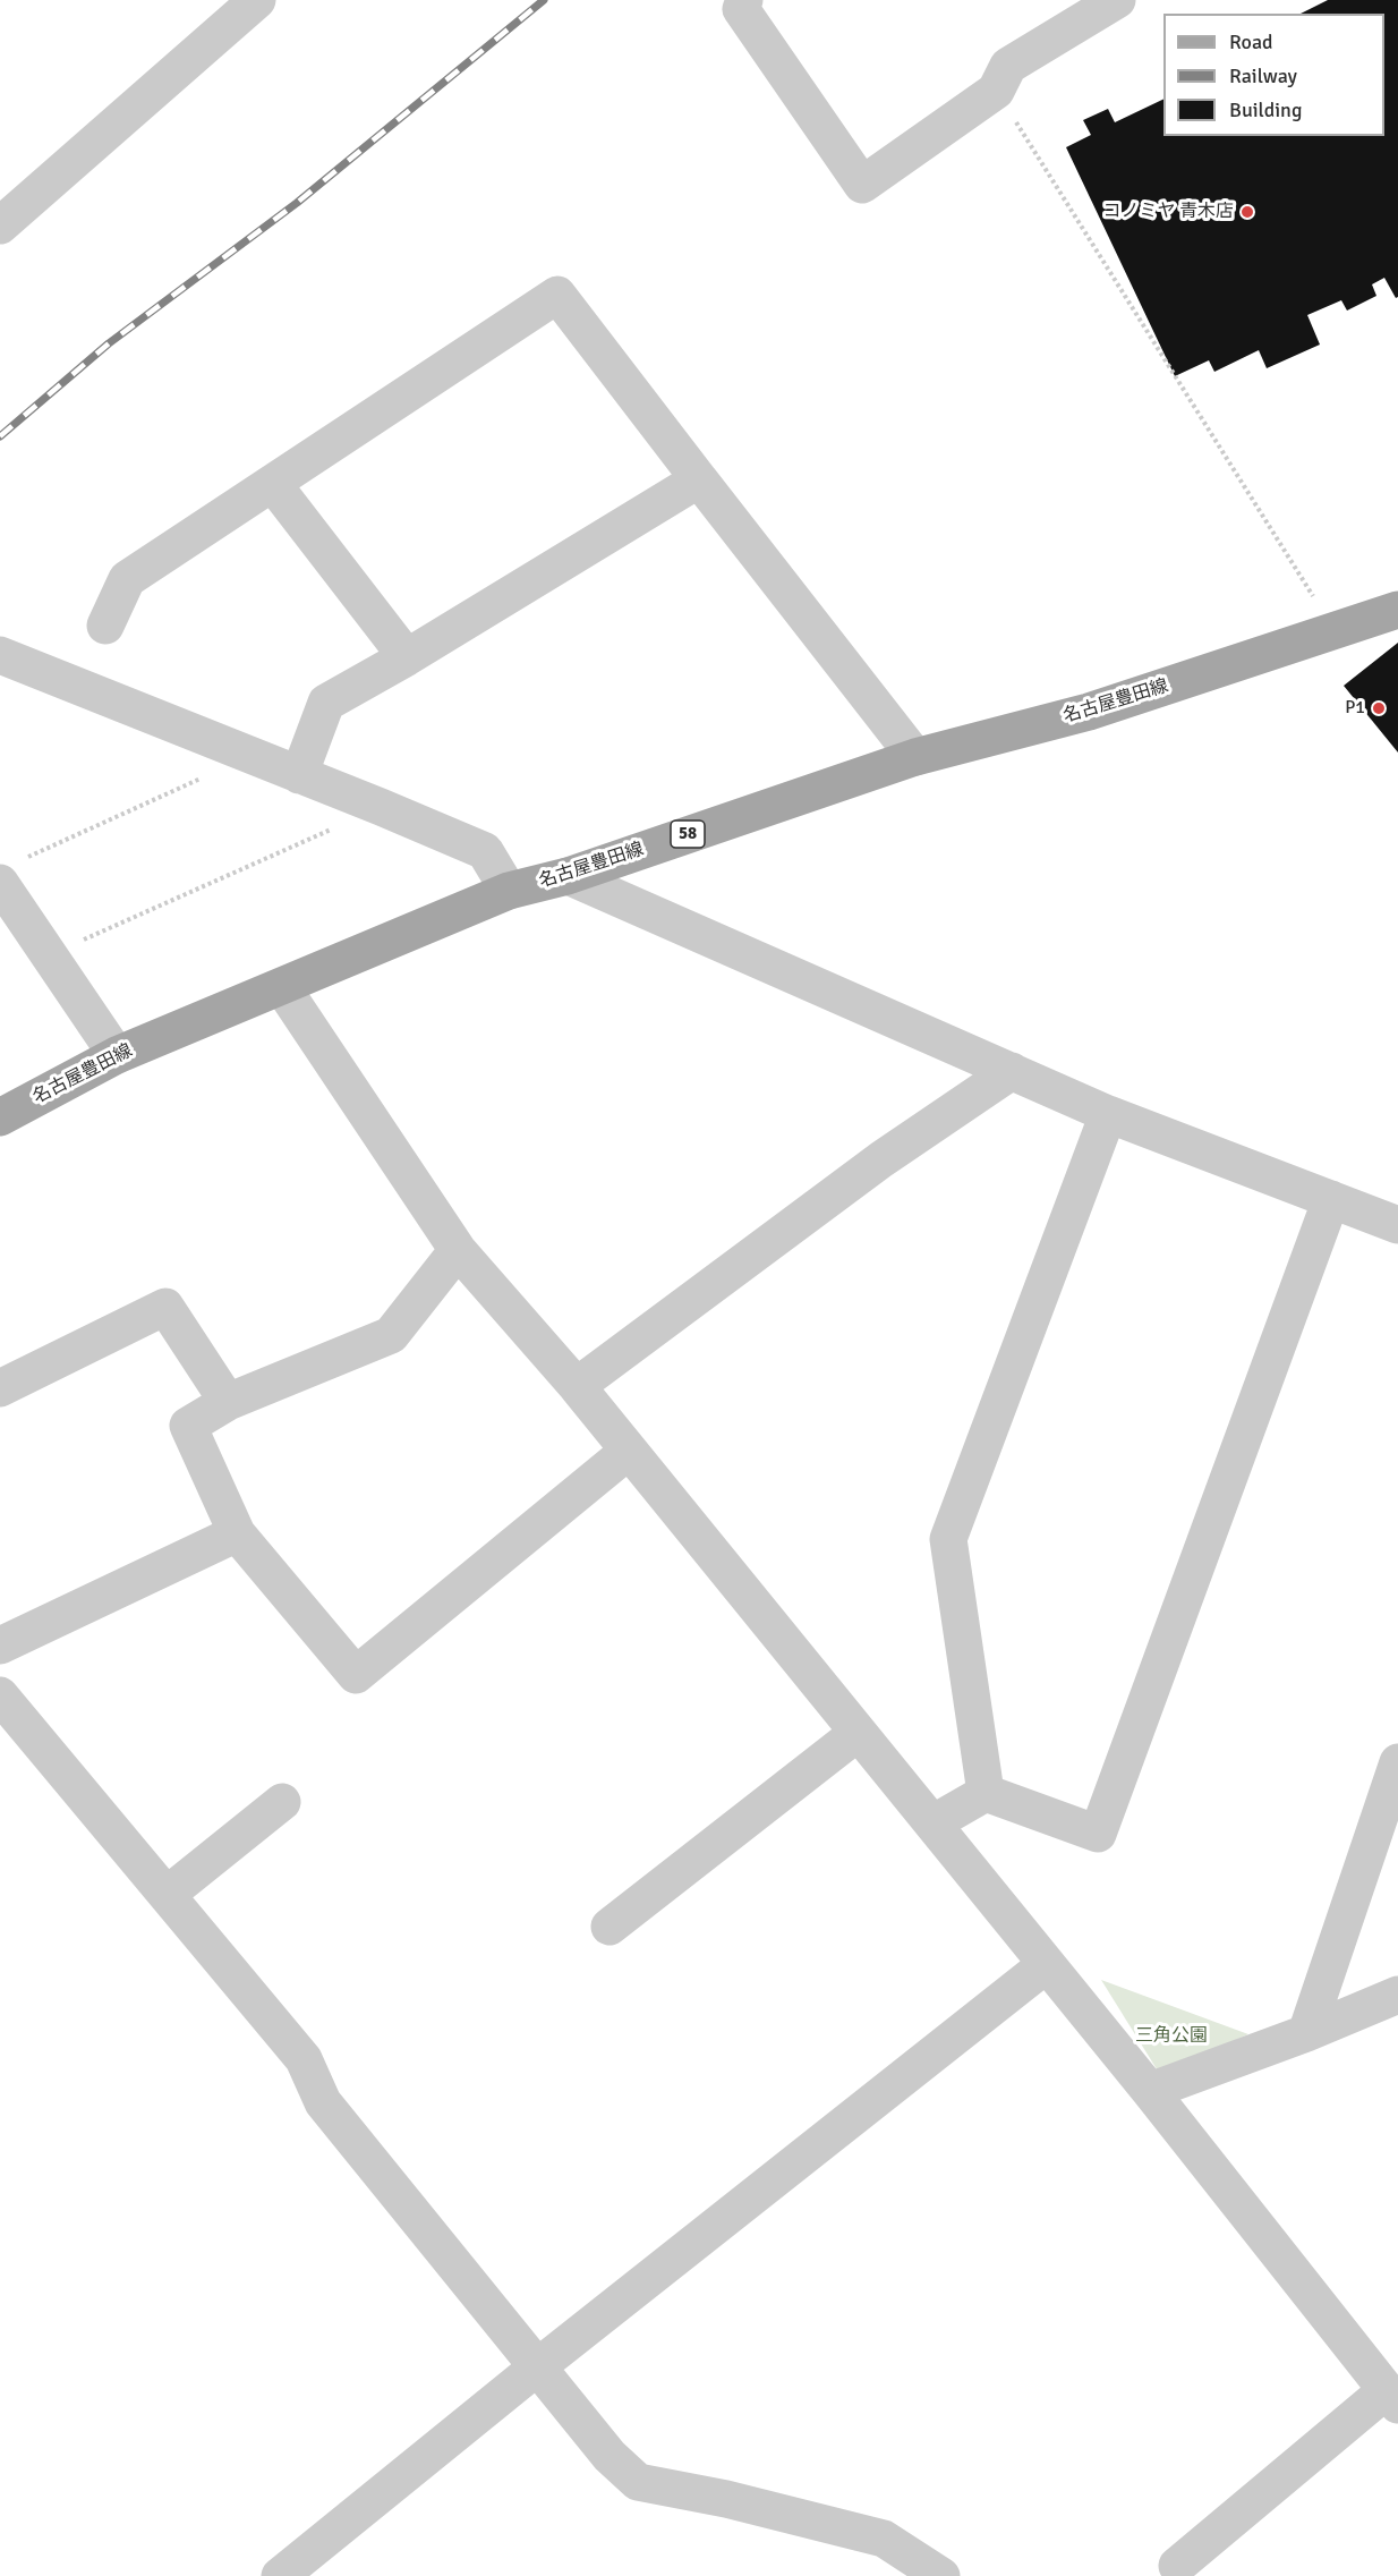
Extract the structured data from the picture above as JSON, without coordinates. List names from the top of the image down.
{
  "streets": {
    "main road": ["名古屋豊田線", "58"]
  },
  "parks": ["三角公園"],
  "places": ["コノミヤ 青木店", "P1"],
  "legend": ["Road", "Railway", "Building"]
}
